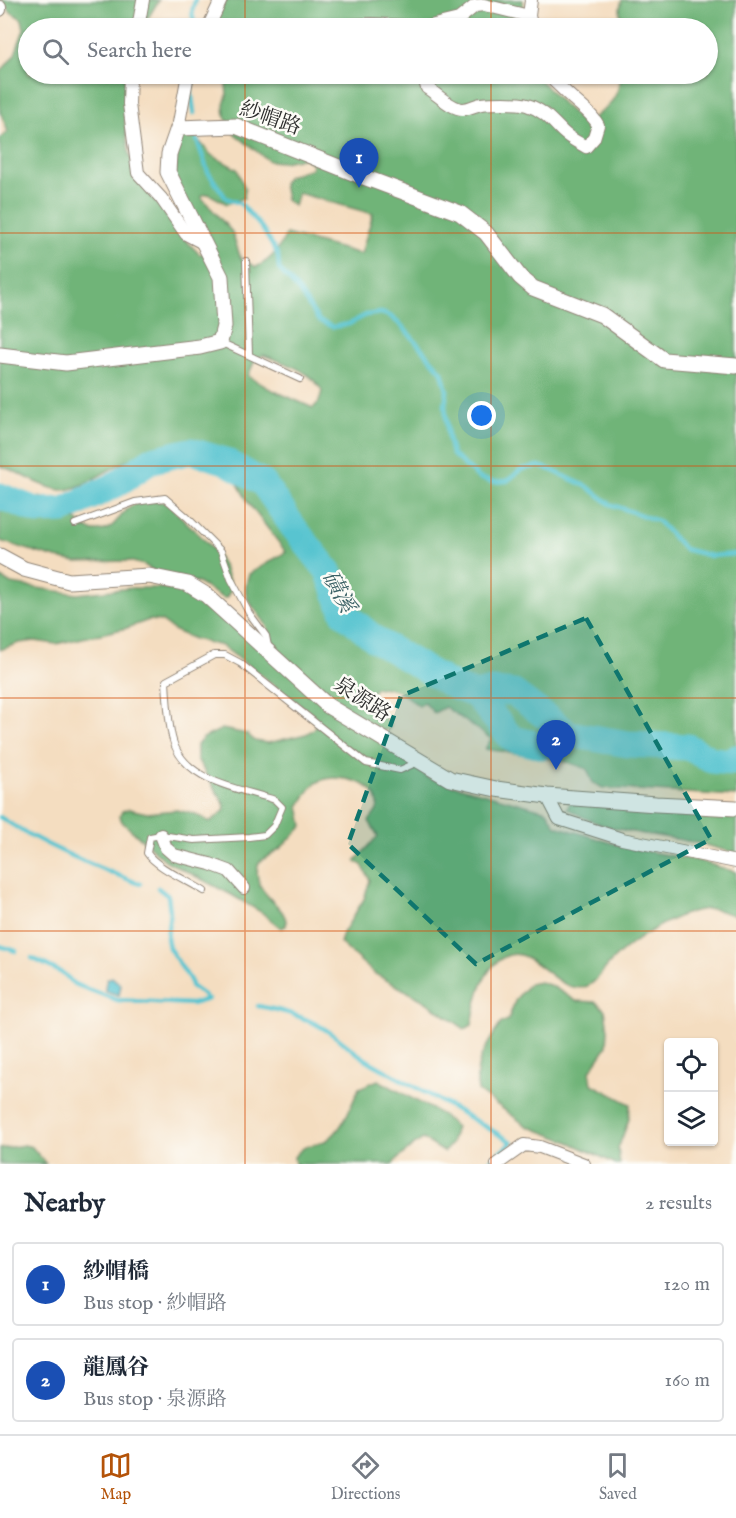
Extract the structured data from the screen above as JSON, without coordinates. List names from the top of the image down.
{
  "streets": {
    "street": ["紗帽路", "泉源路"]
  },
  "water": ["磺溪"],
  "page": {
    "search": "Search here",
    "pins": ["1", "2"],
    "heading": ["Nearby", "2 results"],
    "list": [
      {
        "mark": "1",
        "name": "紗帽橋",
        "note": "Bus stop · 紗帽路",
        "value": "120 m"
      },
      {
        "mark": "2",
        "name": "龍鳳谷",
        "note": "Bus stop · 泉源路",
        "value": "160 m"
      }
    ],
    "nav": ["Map", "Directions", "Saved"]
  }
}
